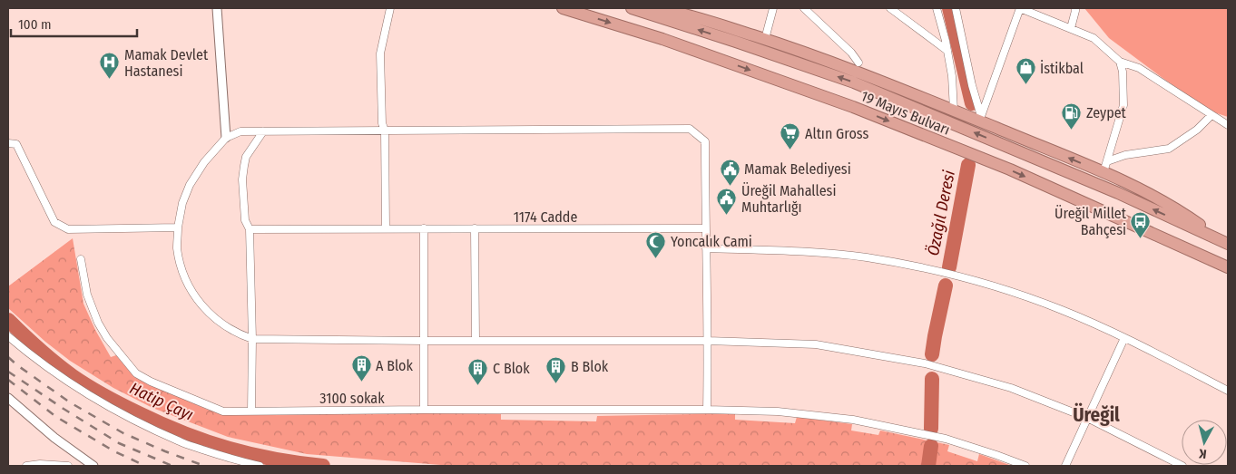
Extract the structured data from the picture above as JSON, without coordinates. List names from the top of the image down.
{
  "streets": {
    "highway": ["19 Mayıs Bulvarı"],
    "street": ["1174 Cadde", "3100 sokak"]
  },
  "districts": ["Üreğil"],
  "water": ["Özağıl Deresi", "Hatip Çayı"],
  "places": {
    "hospital": ["Mamak Devlet Hastanesi"],
    "shop": ["İstikbal"],
    "fuel station": ["Zeypet"],
    "supermarket": ["Altın Gross"],
    "public building": ["Mamak Belediyesi", "Üreğil Mahallesi Muhtarlığı"],
    "bus stop": ["Üreğil Millet Bahçesi"],
    "mosque": ["Yoncalık Cami"],
    "building": ["A Blok", "B Blok", "C Blok"]
  },
  "scale_bar": "100 m",
  "north": "bottom"
}
